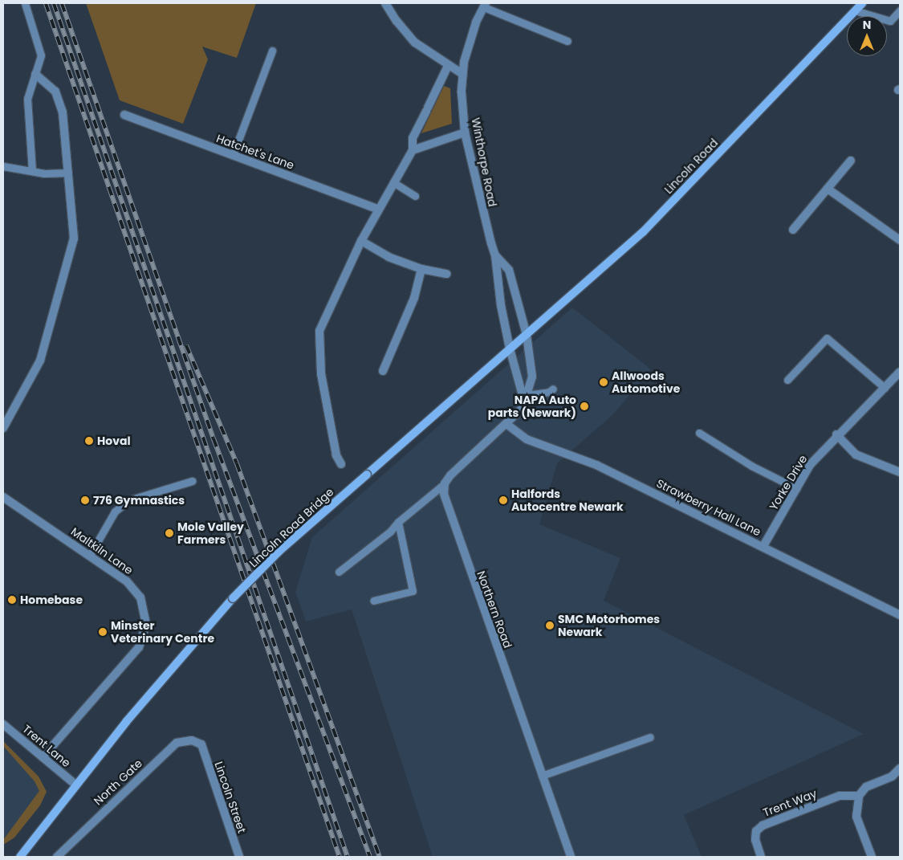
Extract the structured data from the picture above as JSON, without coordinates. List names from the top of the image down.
{
  "streets": {
    "main road": ["Lincoln Road", "Lincoln Road Bridge"],
    "street": [
      "Hatchet's Lane",
      "Winthorpe Road",
      "Yorke Drive",
      "Strawberry Hall Lane",
      "Maltkiln Lane",
      "Northern Road",
      "Trent Lane",
      "North Gate",
      "Lincoln Street",
      "Trent Way"
    ]
  },
  "crossings": [
    ["Winthorpe Road", "Lincoln Road"],
    ["Winthorpe Road", "Lincoln Road Bridge"],
    ["Lincoln Road", "Lincoln Road Bridge"],
    ["Yorke Drive", "Strawberry Hall Lane"],
    ["Lincoln Road Bridge", "Trent Lane"],
    ["Maltkiln Lane", "Trent Lane"],
    ["North Gate", "Lincoln Street"]
  ],
  "places": [
    "Allwoods Automotive",
    "NAPA Auto parts (Newark)",
    "Hoval",
    "776 Gymnastics",
    "Halfords Autocentre Newark",
    "Mole Valley Farmers",
    "Homebase",
    "SMC Motorhomes Newark",
    "Minster Veterinary Centre"
  ],
  "north": "top"
}
